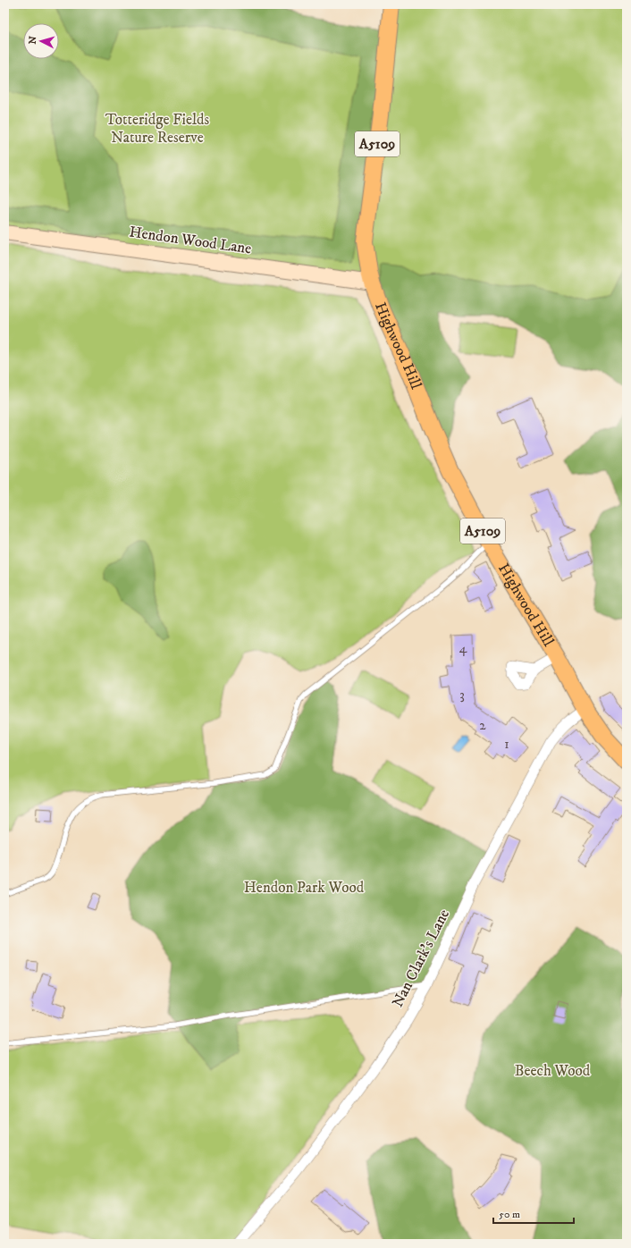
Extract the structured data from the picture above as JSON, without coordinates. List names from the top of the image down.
{
  "streets": {
    "main road": ["A5109", "Hendon Wood Lane", "Highwood Hill"],
    "street": ["Nan Clark's Lane"]
  },
  "crossings": [
    ["A5109", "Hendon Wood Lane"],
    ["A5109", "Highwood Hill"],
    ["Hendon Wood Lane", "Highwood Hill"],
    ["Highwood Hill", "Nan Clark's Lane"]
  ],
  "parks": ["Totteridge Fields Nature Reserve", "Hendon Park Wood", "Beech Wood"],
  "house_numbers": [
    "4",
    "3",
    "2",
    "1"
  ],
  "scale_bar": "50 m",
  "north": "left"
}
